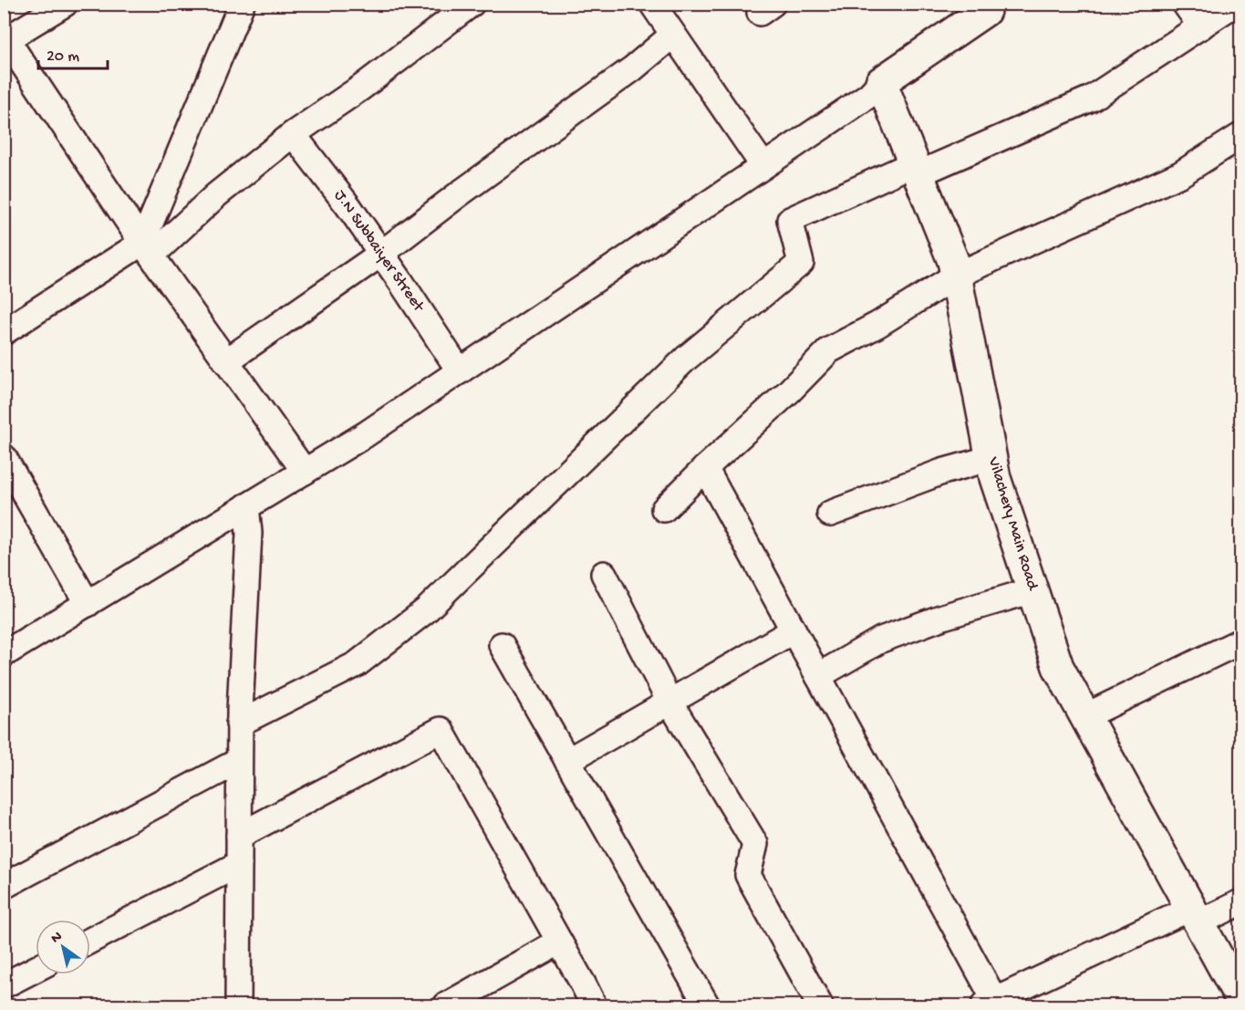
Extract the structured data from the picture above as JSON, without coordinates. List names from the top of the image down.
{
  "streets": {
    "main road": ["Vilachery Main Road"],
    "street": ["J.N Subbaiyer Street"]
  },
  "scale_bar": "20 m",
  "north": "top left"
}
